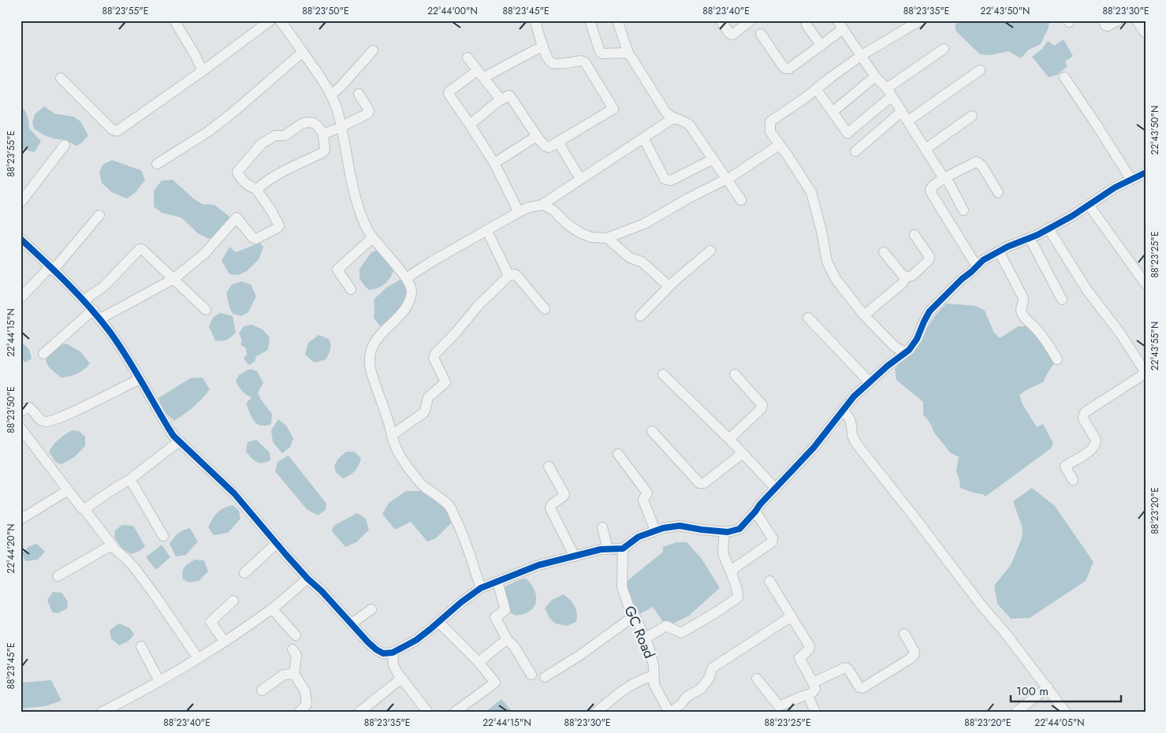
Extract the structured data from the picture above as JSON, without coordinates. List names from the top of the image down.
{
  "streets": {
    "street": ["GC Road"]
  },
  "scale_bar": "100 m",
  "coordinates": [
    "88°23'55\"E",
    "88°23'50\"E",
    "22°44'00\"N",
    "88°23'45\"E",
    "88°23'40\"E",
    "88°23'35\"E",
    "22°43'50\"N",
    "88°23'30\"E",
    "88°23'25\"E",
    "22°44'15\"N",
    "22°43'55\"N",
    "88°23'20\"E",
    "22°44'20\"N",
    "22°44'05\"N"
  ]
}
